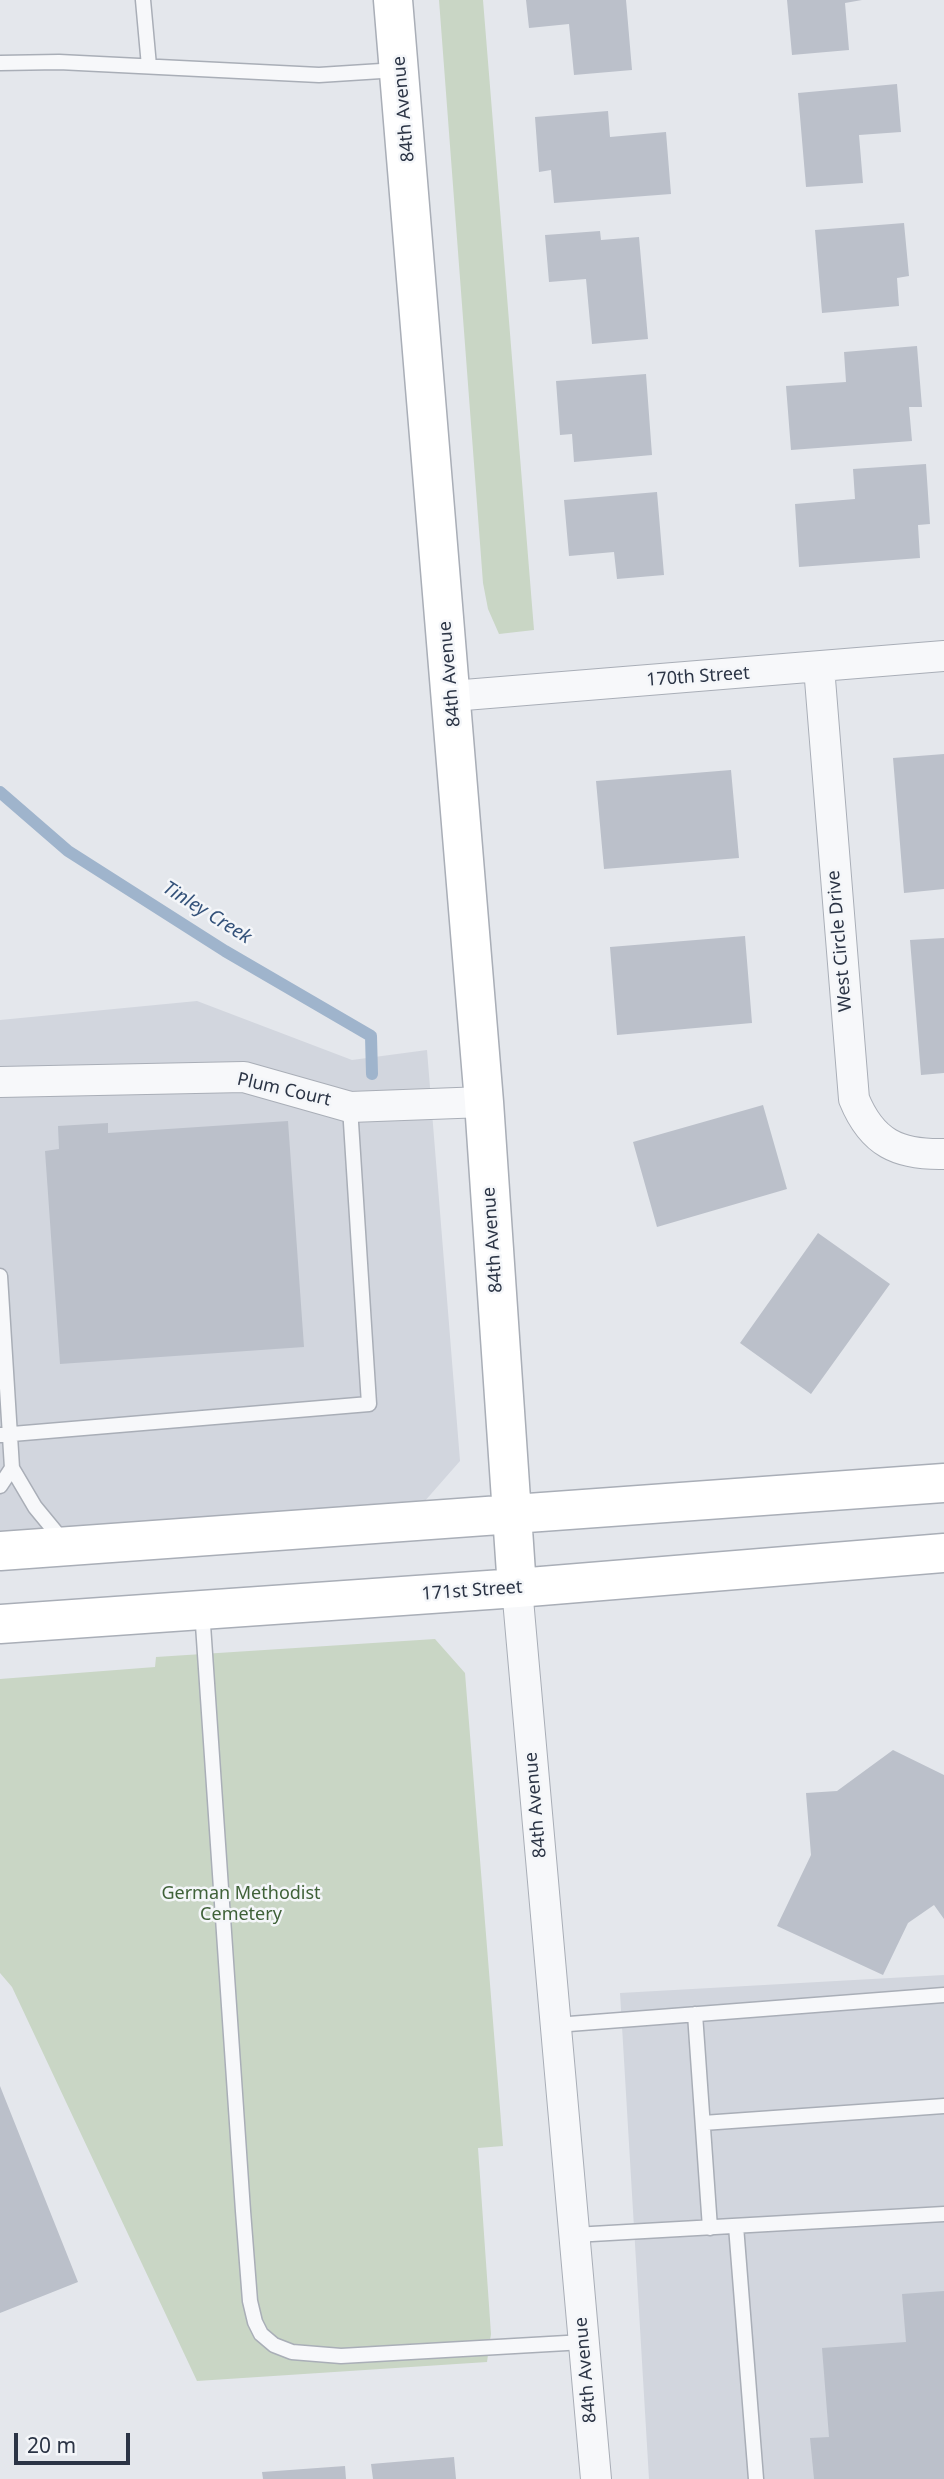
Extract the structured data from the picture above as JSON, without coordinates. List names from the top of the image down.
{
  "streets": {
    "street": [
      "84th Avenue",
      "170th Street",
      "West Circle Drive",
      "Plum Court",
      "171st Street"
    ]
  },
  "crossings": [
    ["84th Avenue", "170th Street"],
    ["84th Avenue", "Plum Court"],
    ["84th Avenue", "171st Street"],
    ["170th Street", "West Circle Drive"]
  ],
  "water": ["Tinley Creek"],
  "parks": ["German Methodist Cemetery"],
  "scale_bar": "20 m"
}
